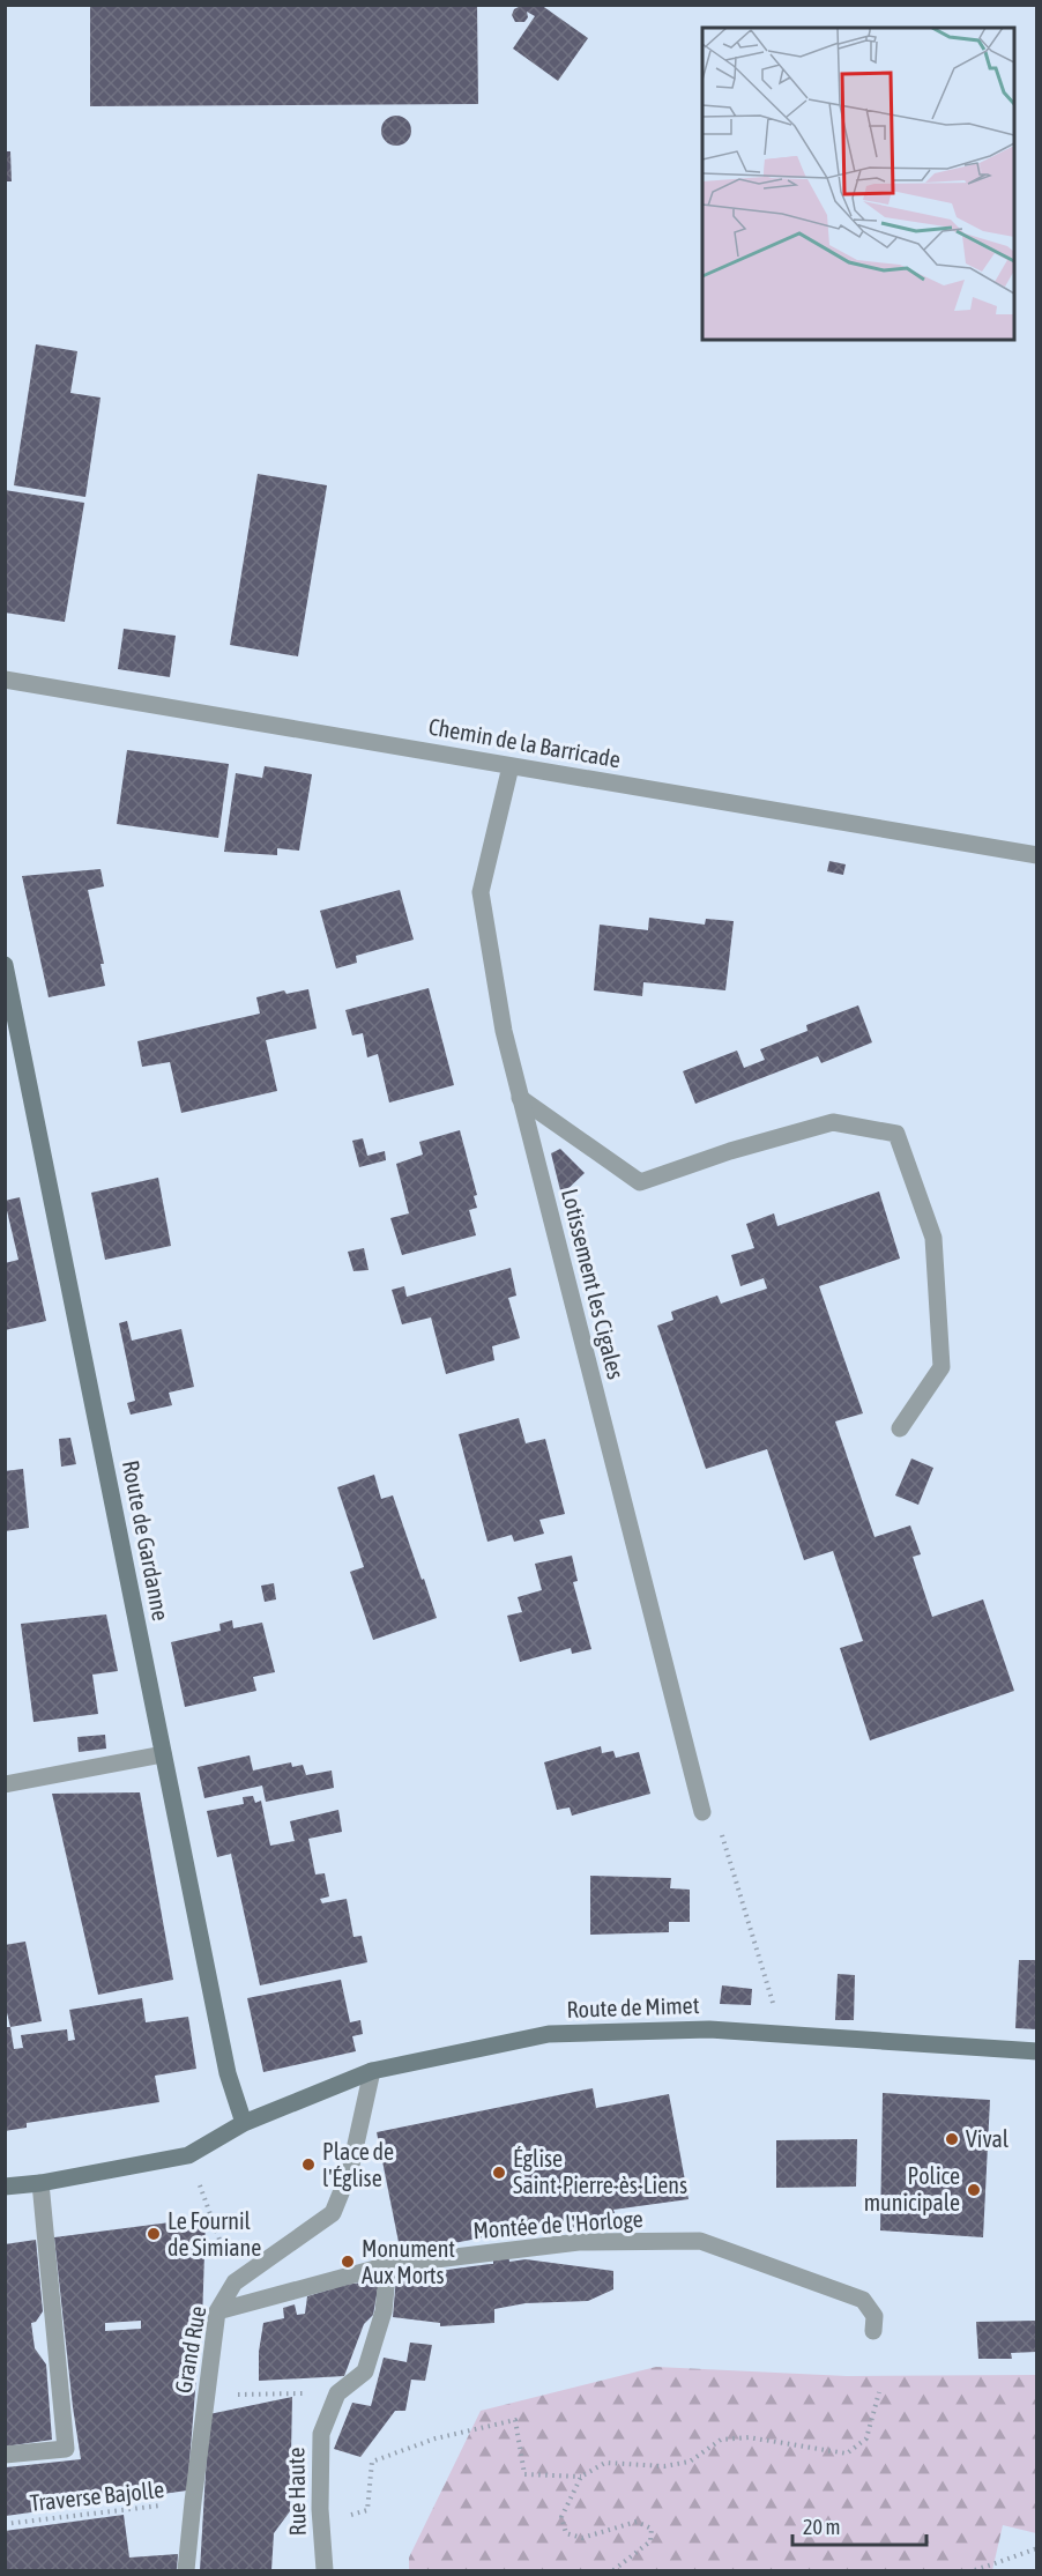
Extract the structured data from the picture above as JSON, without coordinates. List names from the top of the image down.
{
  "streets": {
    "main road": ["Route de Gardanne", "Route de Mimet"],
    "street": [
      "Chemin de la Barricade",
      "Lotissement les Cigales",
      "Montée de l'Horloge",
      "Grand Rue",
      "Rue Haute"
    ],
    "path": ["Traverse Bajolle"]
  },
  "crossings": [
    ["Chemin de la Barricade", "Lotissement les Cigales"],
    ["Route de Gardanne", "Route de Mimet"],
    ["Route de Mimet", "Grand Rue"],
    ["Montée de l'Horloge", "Grand Rue"],
    ["Montée de l'Horloge", "Rue Haute"],
    ["Grand Rue", "Traverse Bajolle"]
  ],
  "places": [
    "Vival",
    "Place de l'Église",
    "Église Saint-Pierre-ès-Liens",
    "Police municipale",
    "Le Fournil de Simiane",
    "Monument Aux Morts"
  ],
  "scale_bar": "20 m"
}
